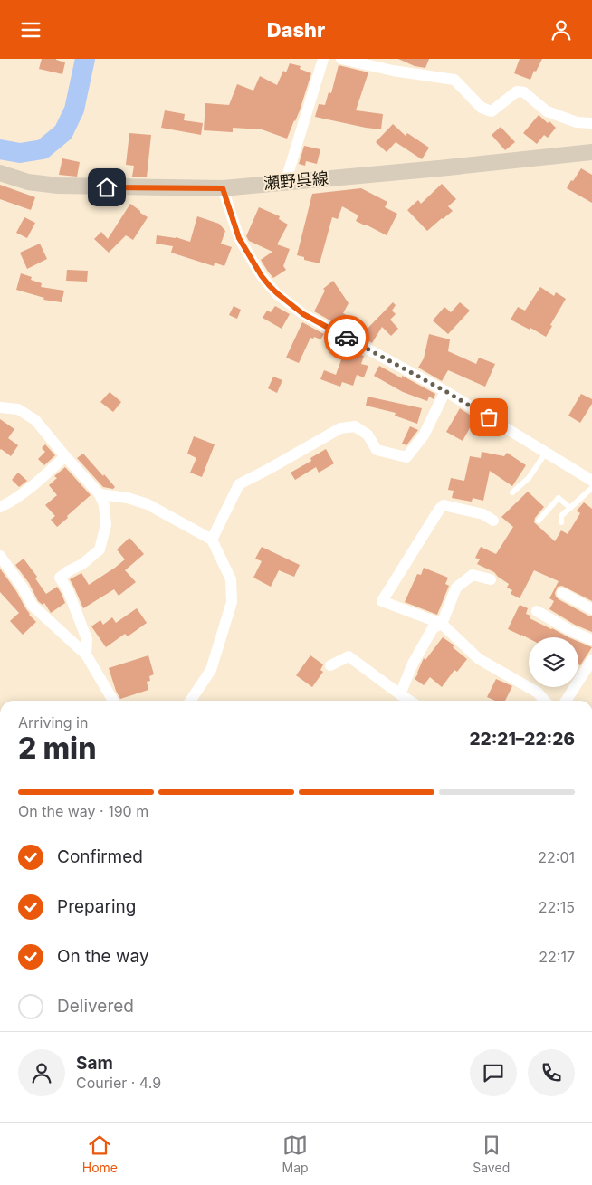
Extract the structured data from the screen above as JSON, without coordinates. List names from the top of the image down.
{
  "streets": {
    "main road": ["瀬野呉線"]
  },
  "page": {
    "header": "Dashr",
    "heading": ["2 min", "Arriving in", "22:21–22:26"],
    "panel": ["Sam", "Courier · 4.9"],
    "bar": "On the way · 190 m",
    "list": [
      ["Confirmed", "22:01"],
      ["Preparing", "22:15"],
      ["On the way", "22:17"],
      "Delivered"
    ],
    "tabs": ["Home", "Map", "Saved"]
  }
}
